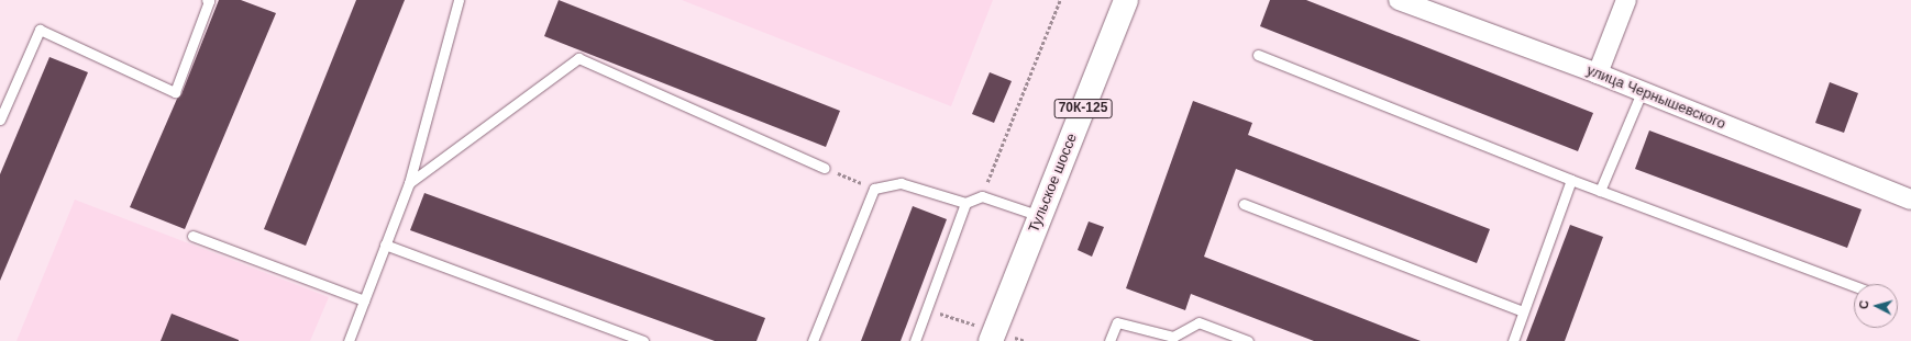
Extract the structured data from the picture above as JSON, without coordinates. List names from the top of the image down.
{
  "streets": {
    "main road": ["70К-125", "Тульское шоссе"],
    "street": ["улица Чернышевского"]
  },
  "north": "left"
}
